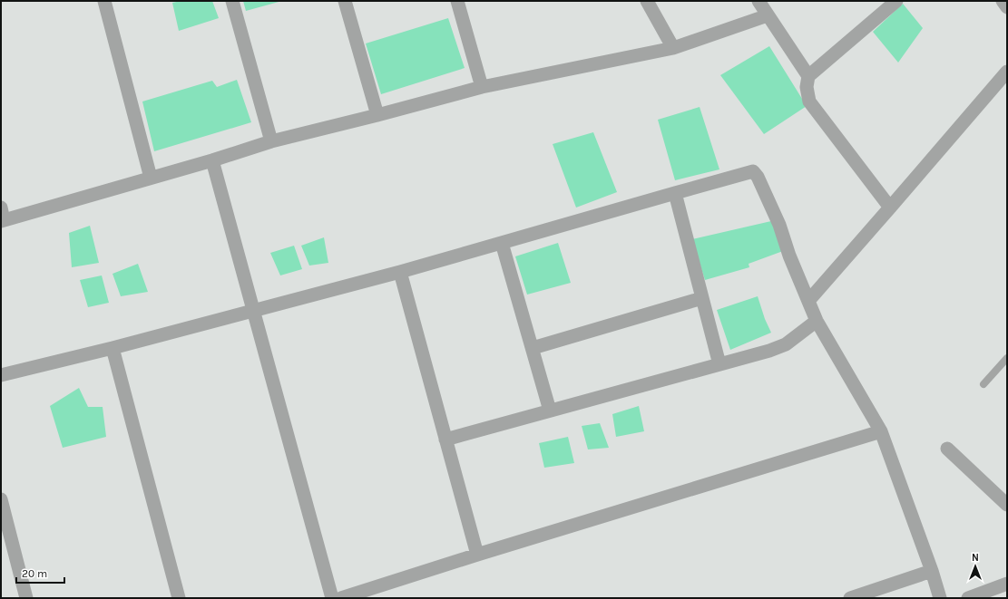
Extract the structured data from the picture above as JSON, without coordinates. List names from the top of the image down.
{
  "scale_bar": "20 m",
  "north": "top"
}
